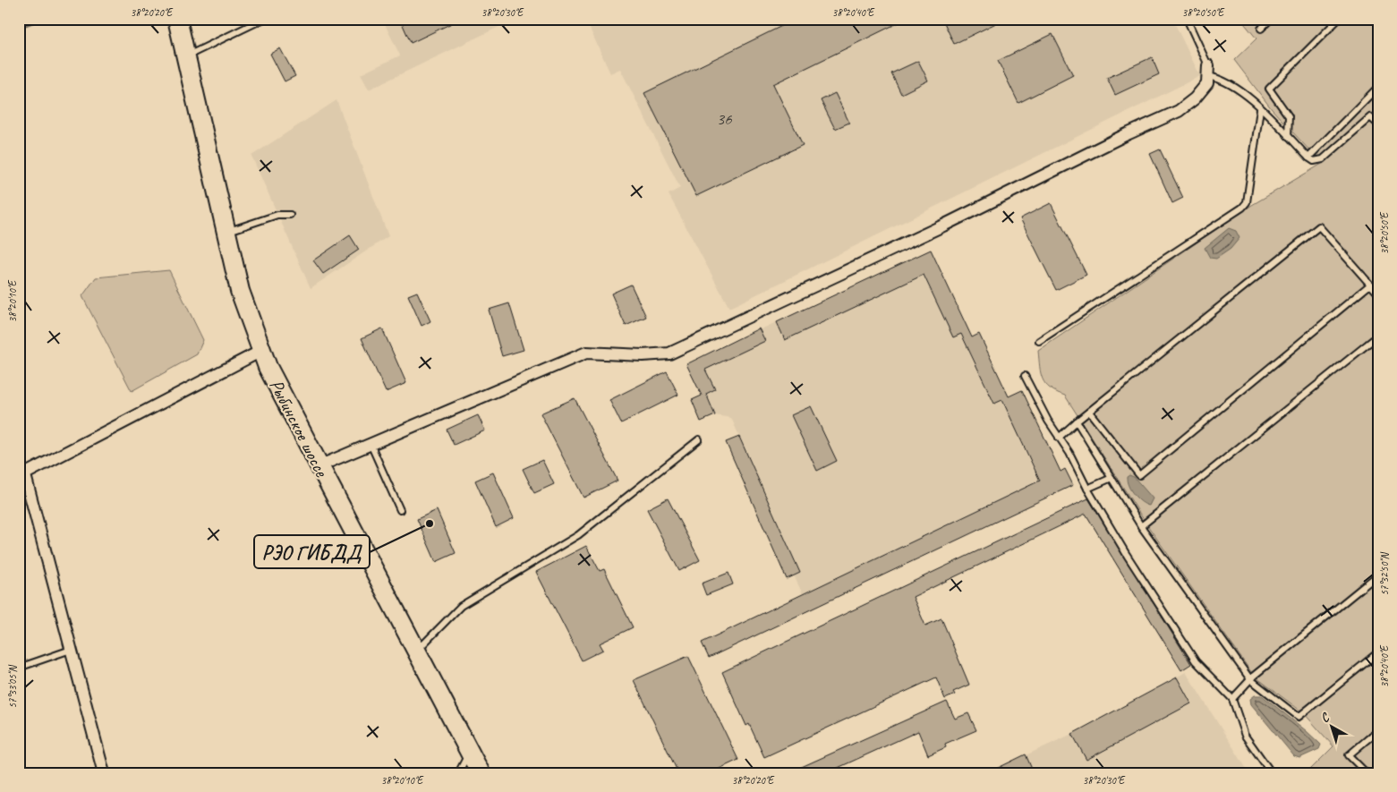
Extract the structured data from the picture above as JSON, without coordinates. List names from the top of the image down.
{
  "streets": {
    "main road": ["Рыбинское шоссе"]
  },
  "places": ["РЭО ГИБДД"],
  "house_numbers": ["36"],
  "north": "top left",
  "coordinates": [
    "38°20'20\"E",
    "38°20'30\"E",
    "38°20'40\"E",
    "38°20'50\"E",
    "38°20'10\"E",
    "57°32'50\"N",
    "57°33'05\"N"
  ]
}
